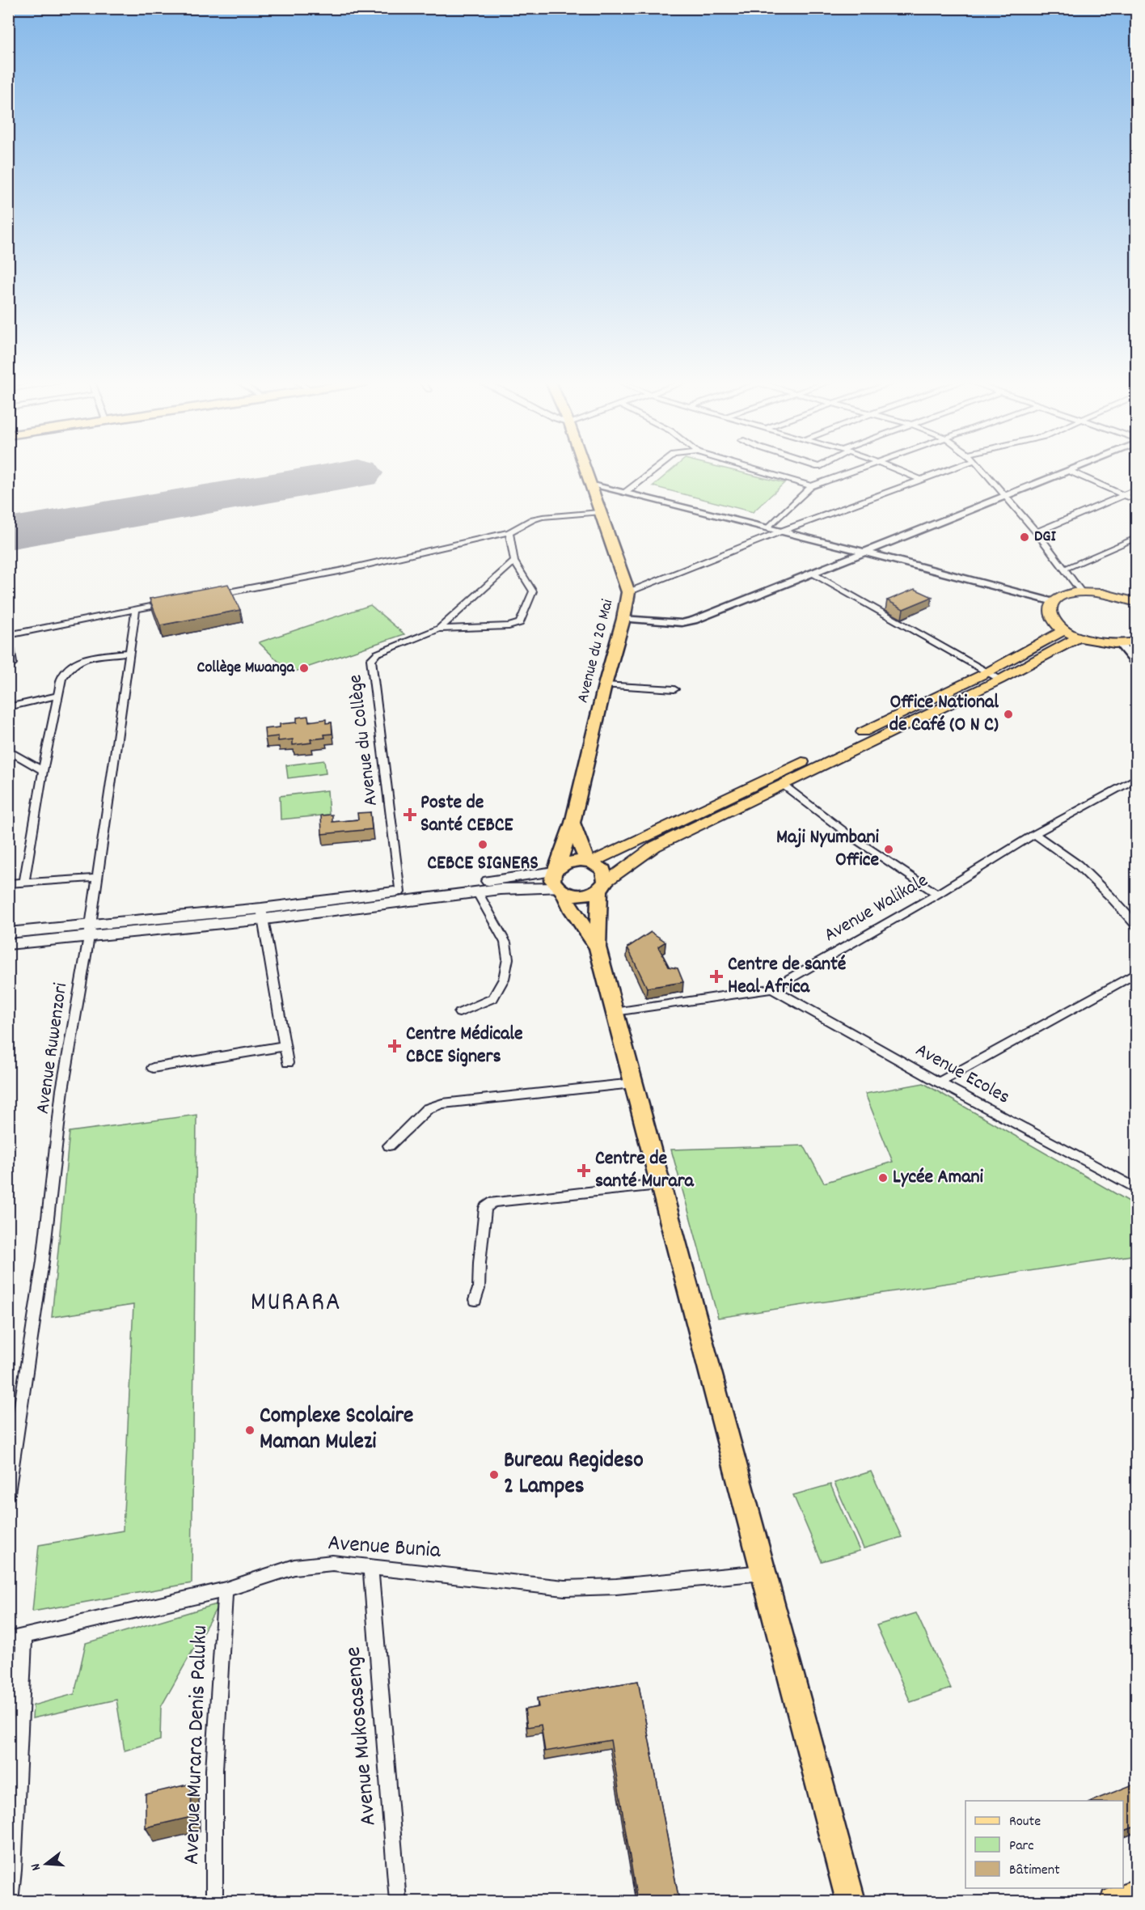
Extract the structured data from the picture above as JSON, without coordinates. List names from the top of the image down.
{
  "streets": {
    "highway": ["Avenue du 20 Mai"],
    "street": [
      "Avenue du Collège",
      "Avenue Walikale",
      "Avenue Ruwenzori",
      "Avenue Ecoles",
      "Avenue Bunia",
      "Avenue Mukosasenge",
      "Avenue Murara Denis Paluku"
    ]
  },
  "crossings": [
    ["Avenue Walikale", "Avenue Ecoles"],
    ["Avenue Bunia", "Avenue Mukosasenge"],
    ["Avenue Bunia", "Avenue Murara Denis Paluku"]
  ],
  "districts": ["MURARA"],
  "places": {
    "other": [
      "DGI",
      "Collège Mwanga",
      "Office National de Café (O N C)",
      "CEBCE SIGNERS",
      "Maji Nyumbani Office",
      "Lycée Amani",
      "Complexe Scolaire Maman Mulezi",
      "Bureau Regideso 2 Lampes"
    ],
    "health": [
      "Poste de Santé CEBCE",
      "Centre de santé Heal Africa",
      "Centre Médicale CBCE Signers",
      "Centre de santé Murara"
    ]
  },
  "legend": ["Route", "Parc", "Bâtiment"],
  "north": "left"
}
